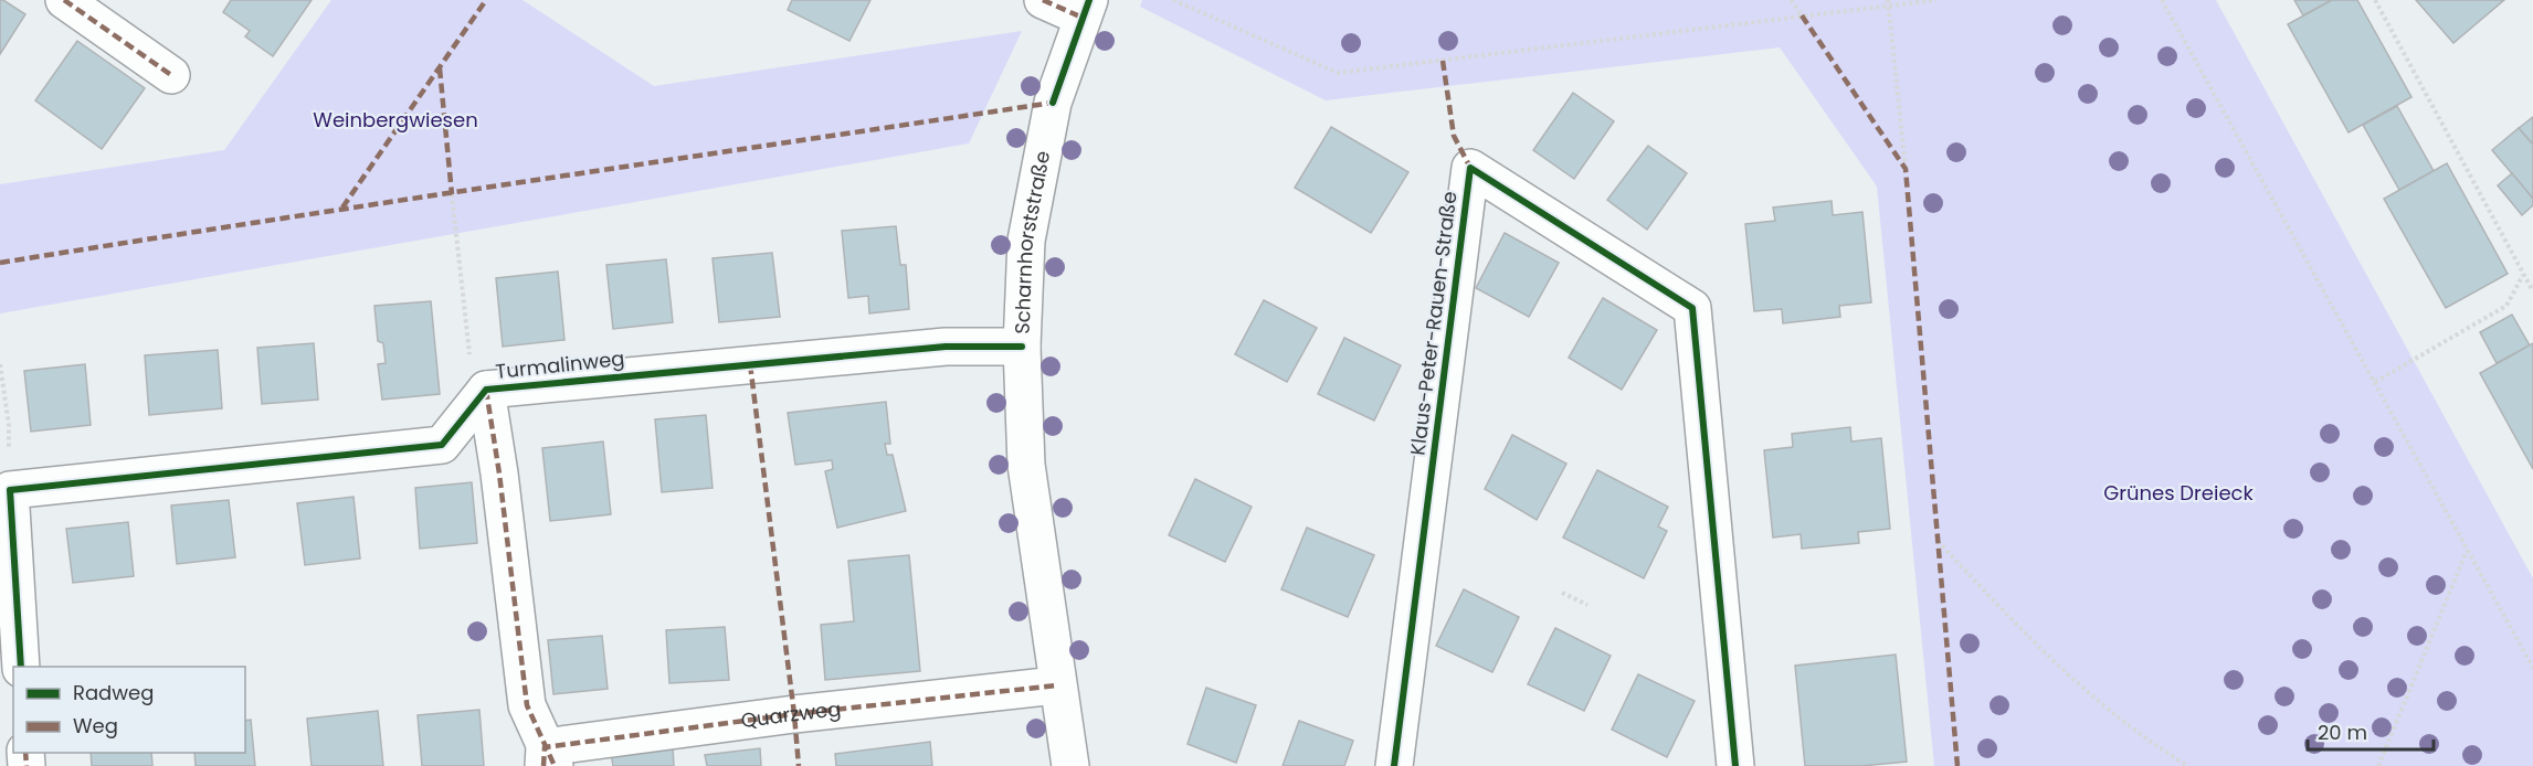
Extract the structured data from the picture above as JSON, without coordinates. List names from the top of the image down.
{
  "streets": {
    "street": [
      "Scharnhorststraße",
      "Klaus-Peter-Rauen-Straße",
      "Turmalinweg",
      "Quarzweg"
    ]
  },
  "crossings": [
    ["Scharnhorststraße", "Turmalinweg"],
    ["Scharnhorststraße", "Quarzweg"]
  ],
  "parks": ["Weinbergwiesen", "Grünes Dreieck"],
  "legend": ["Radweg", "Weg"],
  "scale_bar": "20 m"
}
